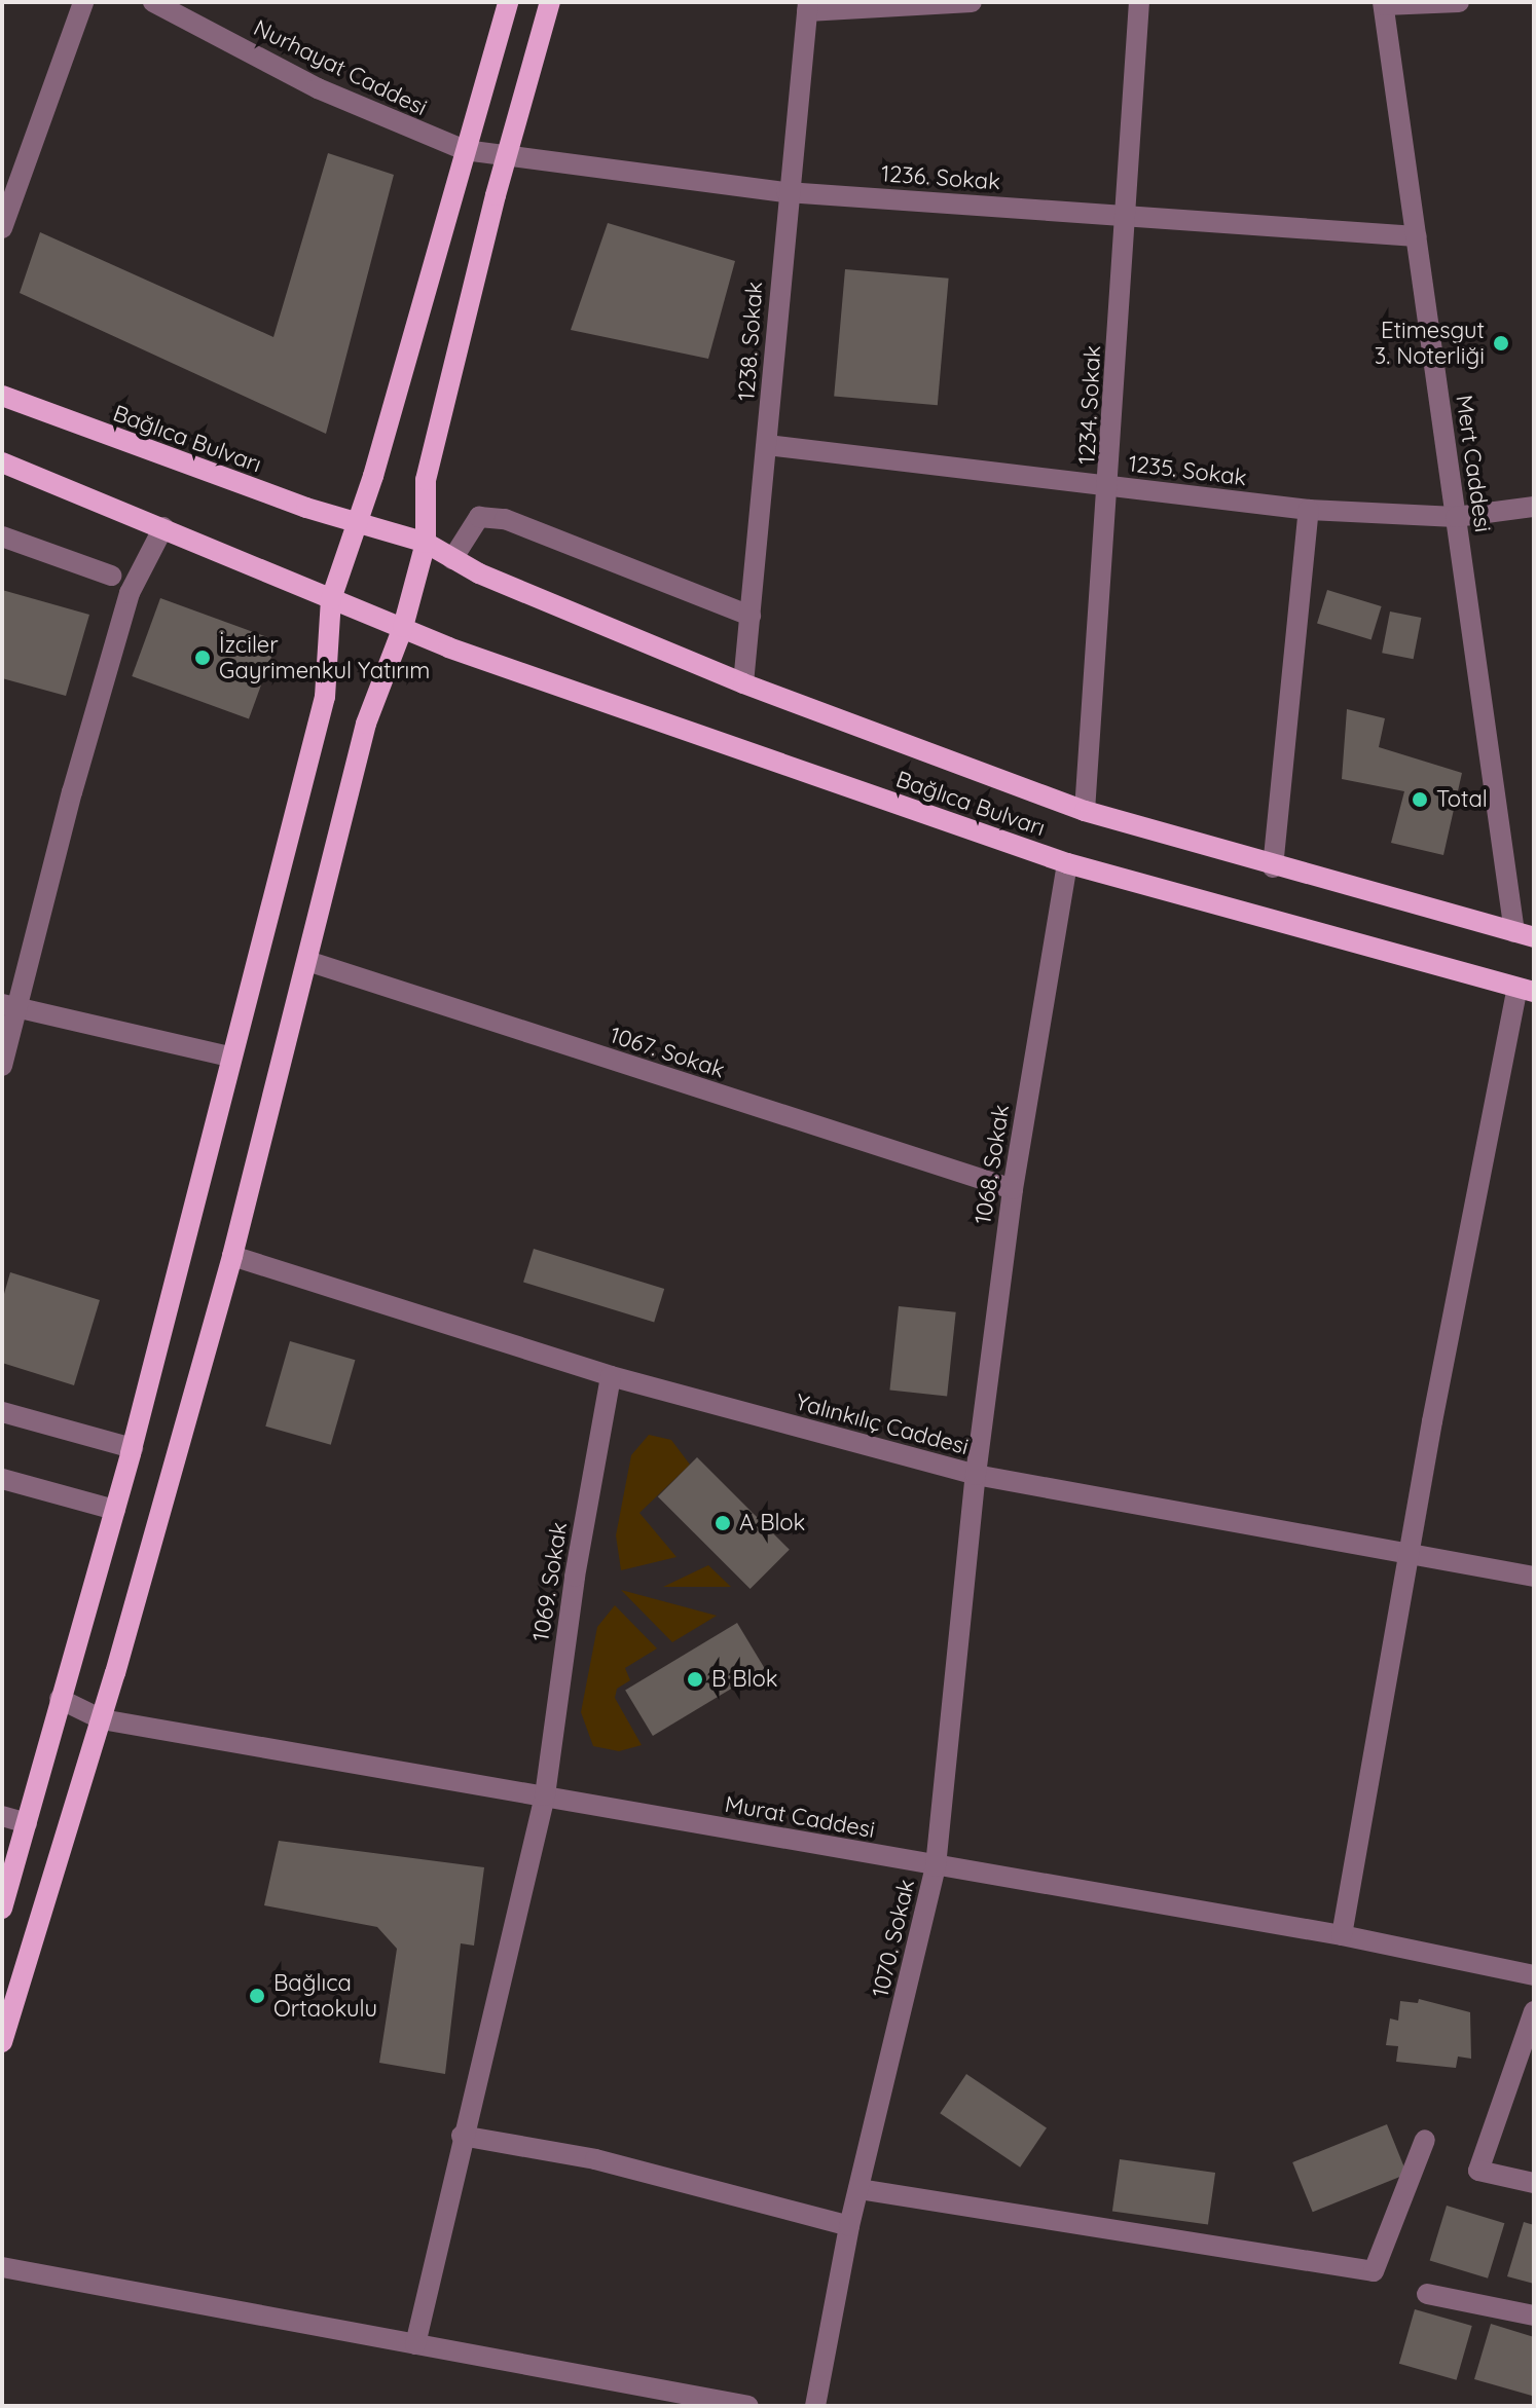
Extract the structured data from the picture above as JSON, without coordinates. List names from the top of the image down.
{
  "streets": {
    "main road": ["Bağlıca Bulvarı"],
    "street": [
      "Nurhayat Caddesi",
      "1236. Sokak",
      "1238. Sokak",
      "1234. Sokak",
      "Mert Caddesi",
      "1235. Sokak",
      "1067. Sokak",
      "1068. Sokak",
      "Yalınkılıç Caddesi",
      "1069. Sokak",
      "Murat Caddesi",
      "1070. Sokak"
    ]
  },
  "crossings": [
    ["Nurhayat Caddesi", "1236. Sokak"],
    ["1236. Sokak", "1238. Sokak"],
    ["1236. Sokak", "1234. Sokak"],
    ["1236. Sokak", "Mert Caddesi"],
    ["1238. Sokak", "Bağlıca Bulvarı"],
    ["1238. Sokak", "1235. Sokak"],
    ["1234. Sokak", "Bağlıca Bulvarı"],
    ["1234. Sokak", "1235. Sokak"],
    ["Bağlıca Bulvarı", "Mert Caddesi"],
    ["Bağlıca Bulvarı", "1068. Sokak"],
    ["Mert Caddesi", "1235. Sokak"],
    ["1067. Sokak", "1068. Sokak"],
    ["1068. Sokak", "Yalınkılıç Caddesi"],
    ["1068. Sokak", "1070. Sokak"],
    ["Yalınkılıç Caddesi", "1069. Sokak"],
    ["Yalınkılıç Caddesi", "1070. Sokak"],
    ["1069. Sokak", "Murat Caddesi"],
    ["Murat Caddesi", "1070. Sokak"]
  ],
  "places": [
    "Etimesgut 3. Noterliği",
    "İzciler Gayrimenkul Yatırım",
    "Total",
    "A Blok",
    "B Blok",
    "Bağlıca Ortaokulu"
  ]
}
